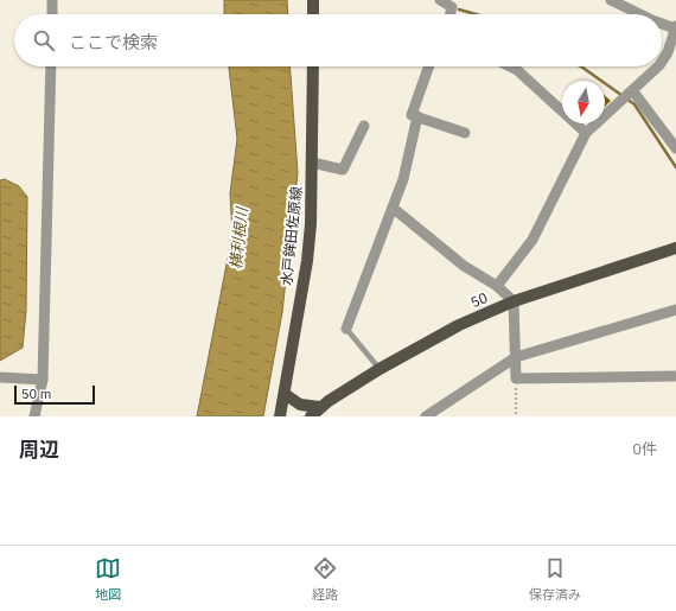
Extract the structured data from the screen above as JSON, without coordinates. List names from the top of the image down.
{
  "streets": {
    "main road": ["水戸鉾田佐原線", "50"]
  },
  "water": ["横利根川"],
  "scale_bar": "50 m",
  "north": "bottom",
  "page": {
    "search": "ここで検索",
    "scale": "50 m",
    "heading": ["周辺", "0件"],
    "nav": ["地図", "経路", "保存済み"]
  }
}
